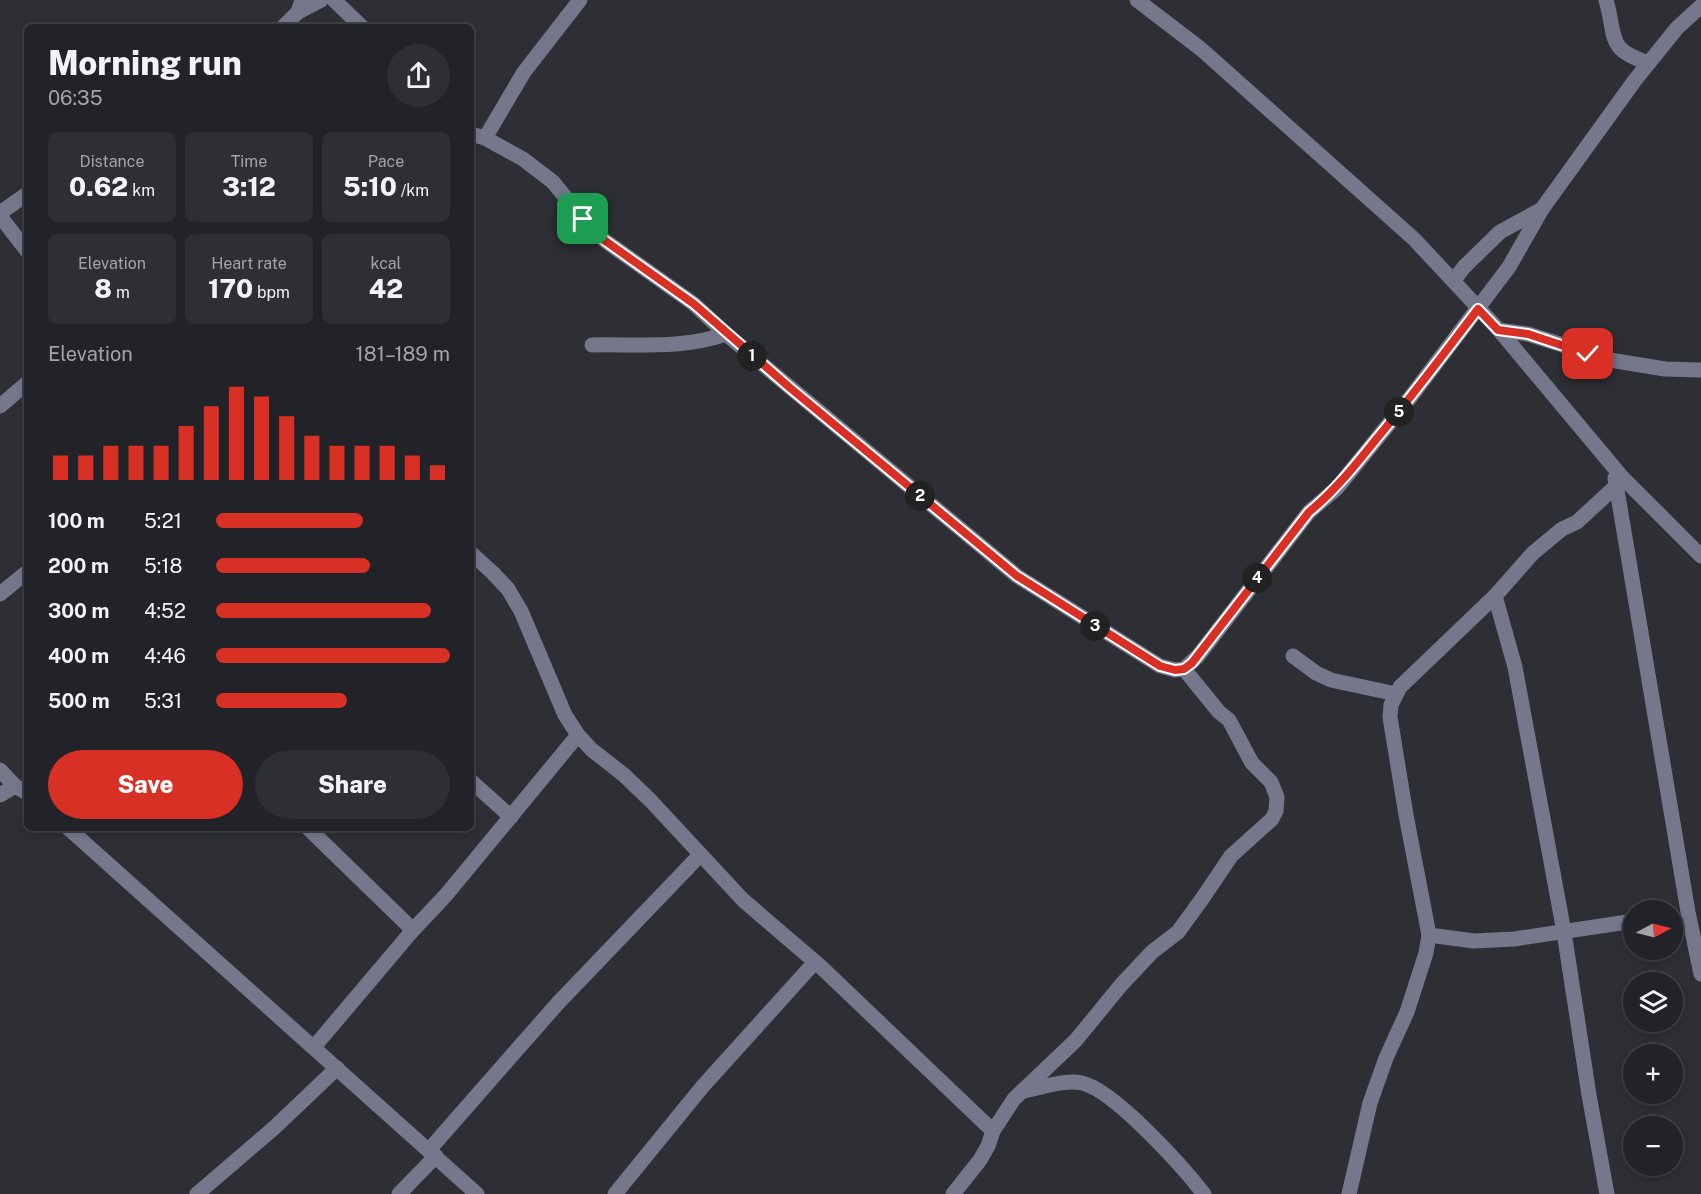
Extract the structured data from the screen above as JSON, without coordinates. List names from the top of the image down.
{
  "north": "right",
  "page": {
    "heading": ["Morning run", "06:35"],
    "stats": [
      ["Distance", "0.62 km"],
      ["Time", "3:12"],
      ["Pace", "5:10 /km"],
      ["Elevation", "8 m"],
      ["Heart rate", "170 bpm"],
      ["kcal", "42"]
    ],
    "chart": ["Elevation", "181–189 m"],
    "pins": [
      "1",
      "5",
      "2",
      "4",
      "3"
    ],
    "list": [
      {
        "name": "100 m",
        "note": "5:21"
      },
      {
        "name": "200 m",
        "note": "5:18"
      },
      {
        "name": "300 m",
        "note": "4:52"
      },
      {
        "name": "400 m",
        "note": "4:46"
      },
      {
        "name": "500 m",
        "note": "5:31"
      }
    ],
    "buttons": ["Save", "Share"],
    "map_buttons": ["+", "−"]
  }
}
